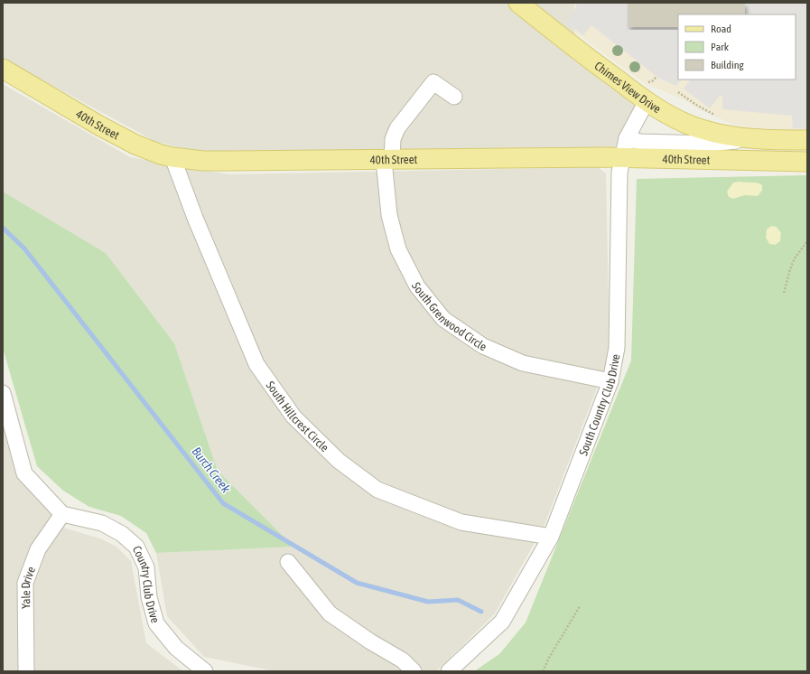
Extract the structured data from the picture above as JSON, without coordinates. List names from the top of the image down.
{
  "streets": {
    "main road": ["Chimes View Drive", "40th Street"],
    "street": [
      "South Grenwood Circle",
      "South Country Club Drive",
      "South Hillcrest Circle",
      "Country Club Drive",
      "Yale Drive"
    ]
  },
  "crossings": [
    ["Chimes View Drive", "40th Street"],
    ["Chimes View Drive", "South Country Club Drive"],
    ["40th Street", "South Grenwood Circle"],
    ["40th Street", "South Country Club Drive"],
    ["40th Street", "South Hillcrest Circle"],
    ["South Grenwood Circle", "South Country Club Drive"],
    ["South Country Club Drive", "South Hillcrest Circle"],
    ["Country Club Drive", "Yale Drive"]
  ],
  "water": ["Burch Creek"],
  "legend": ["Road", "Park", "Building"]
}
